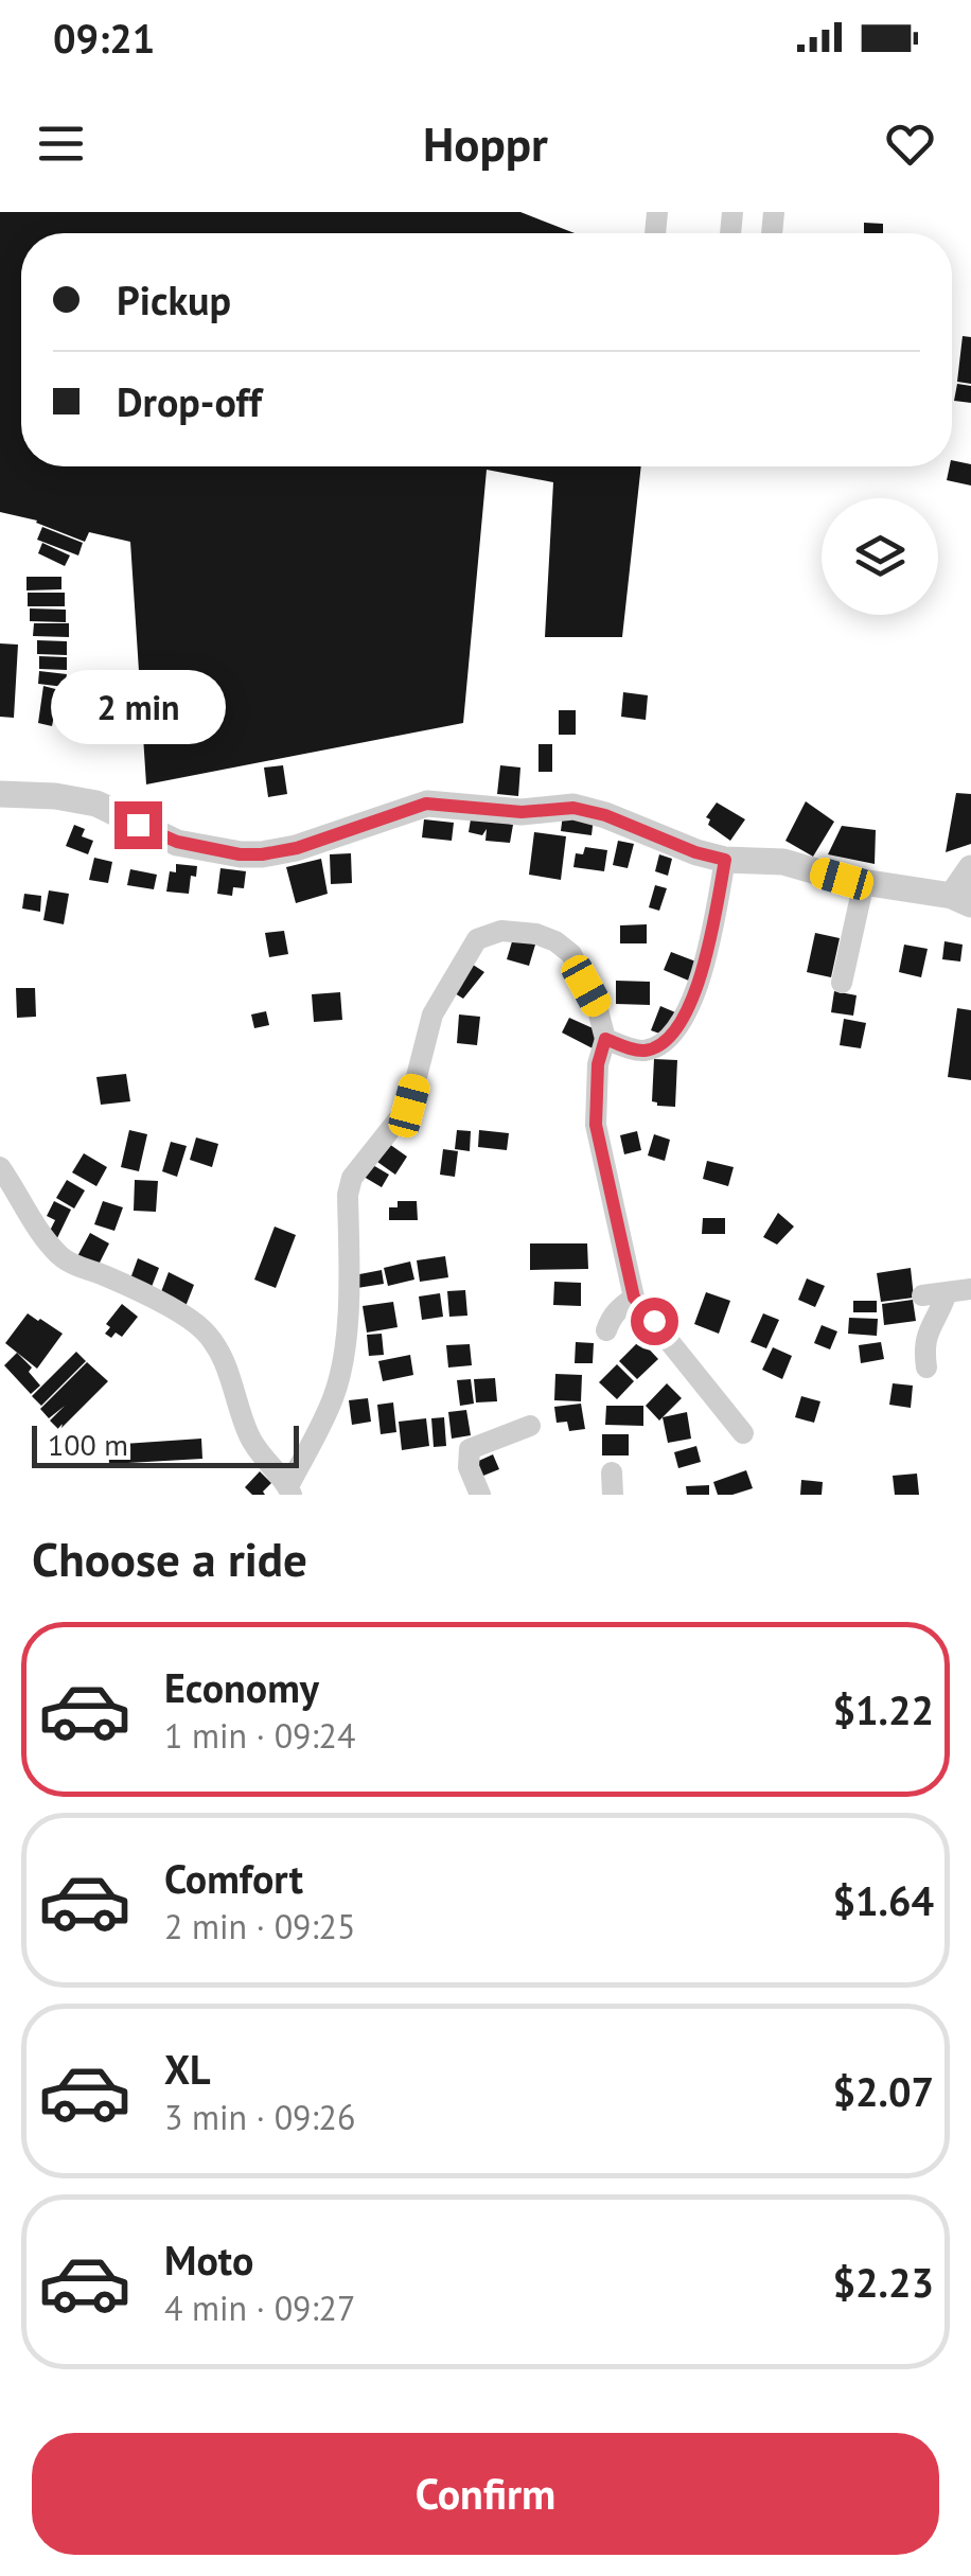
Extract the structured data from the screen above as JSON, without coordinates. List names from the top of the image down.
{
  "scale_bar": "100 m",
  "page": {
    "status": "09:21",
    "header": "Hoppr",
    "banner": ["Pickup", "Drop-off"],
    "bubble": "2 min",
    "scale": "100 m",
    "heading": "Choose a ride",
    "list": [
      {
        "name": "Economy",
        "note": "1 min · 09:24",
        "value": "$1.22"
      },
      {
        "name": "Comfort",
        "note": "2 min · 09:25",
        "value": "$1.64"
      },
      {
        "name": "XL",
        "note": "3 min · 09:26",
        "value": "$2.07"
      },
      {
        "name": "Moto",
        "note": "4 min · 09:27",
        "value": "$2.23"
      }
    ],
    "buttons": "Confirm"
  }
}
